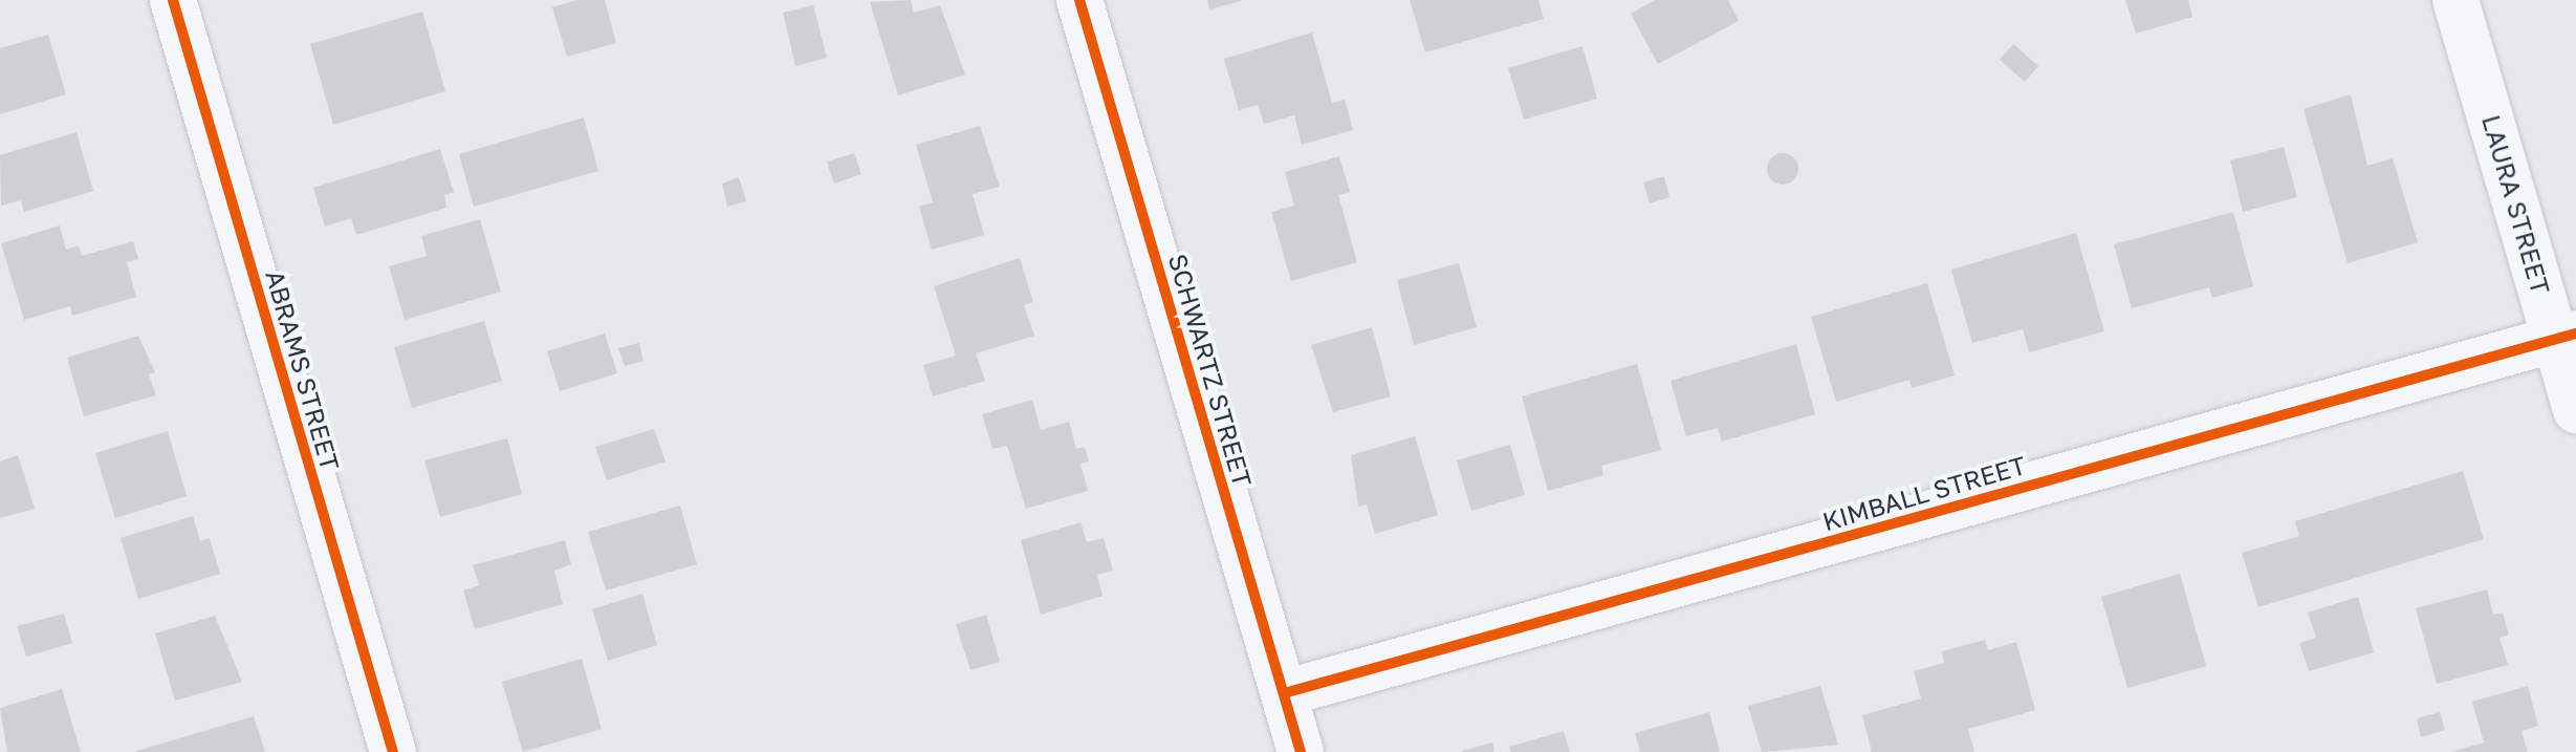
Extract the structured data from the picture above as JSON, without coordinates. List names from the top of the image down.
{
  "streets": {
    "street": [
      "LAURA STREET",
      "ABRAMS STREET",
      "SCHWARTZ STREET",
      "KIMBALL STREET"
    ]
  },
  "crossings": [
    ["LAURA STREET", "KIMBALL STREET"],
    ["SCHWARTZ STREET", "KIMBALL STREET"]
  ]
}
